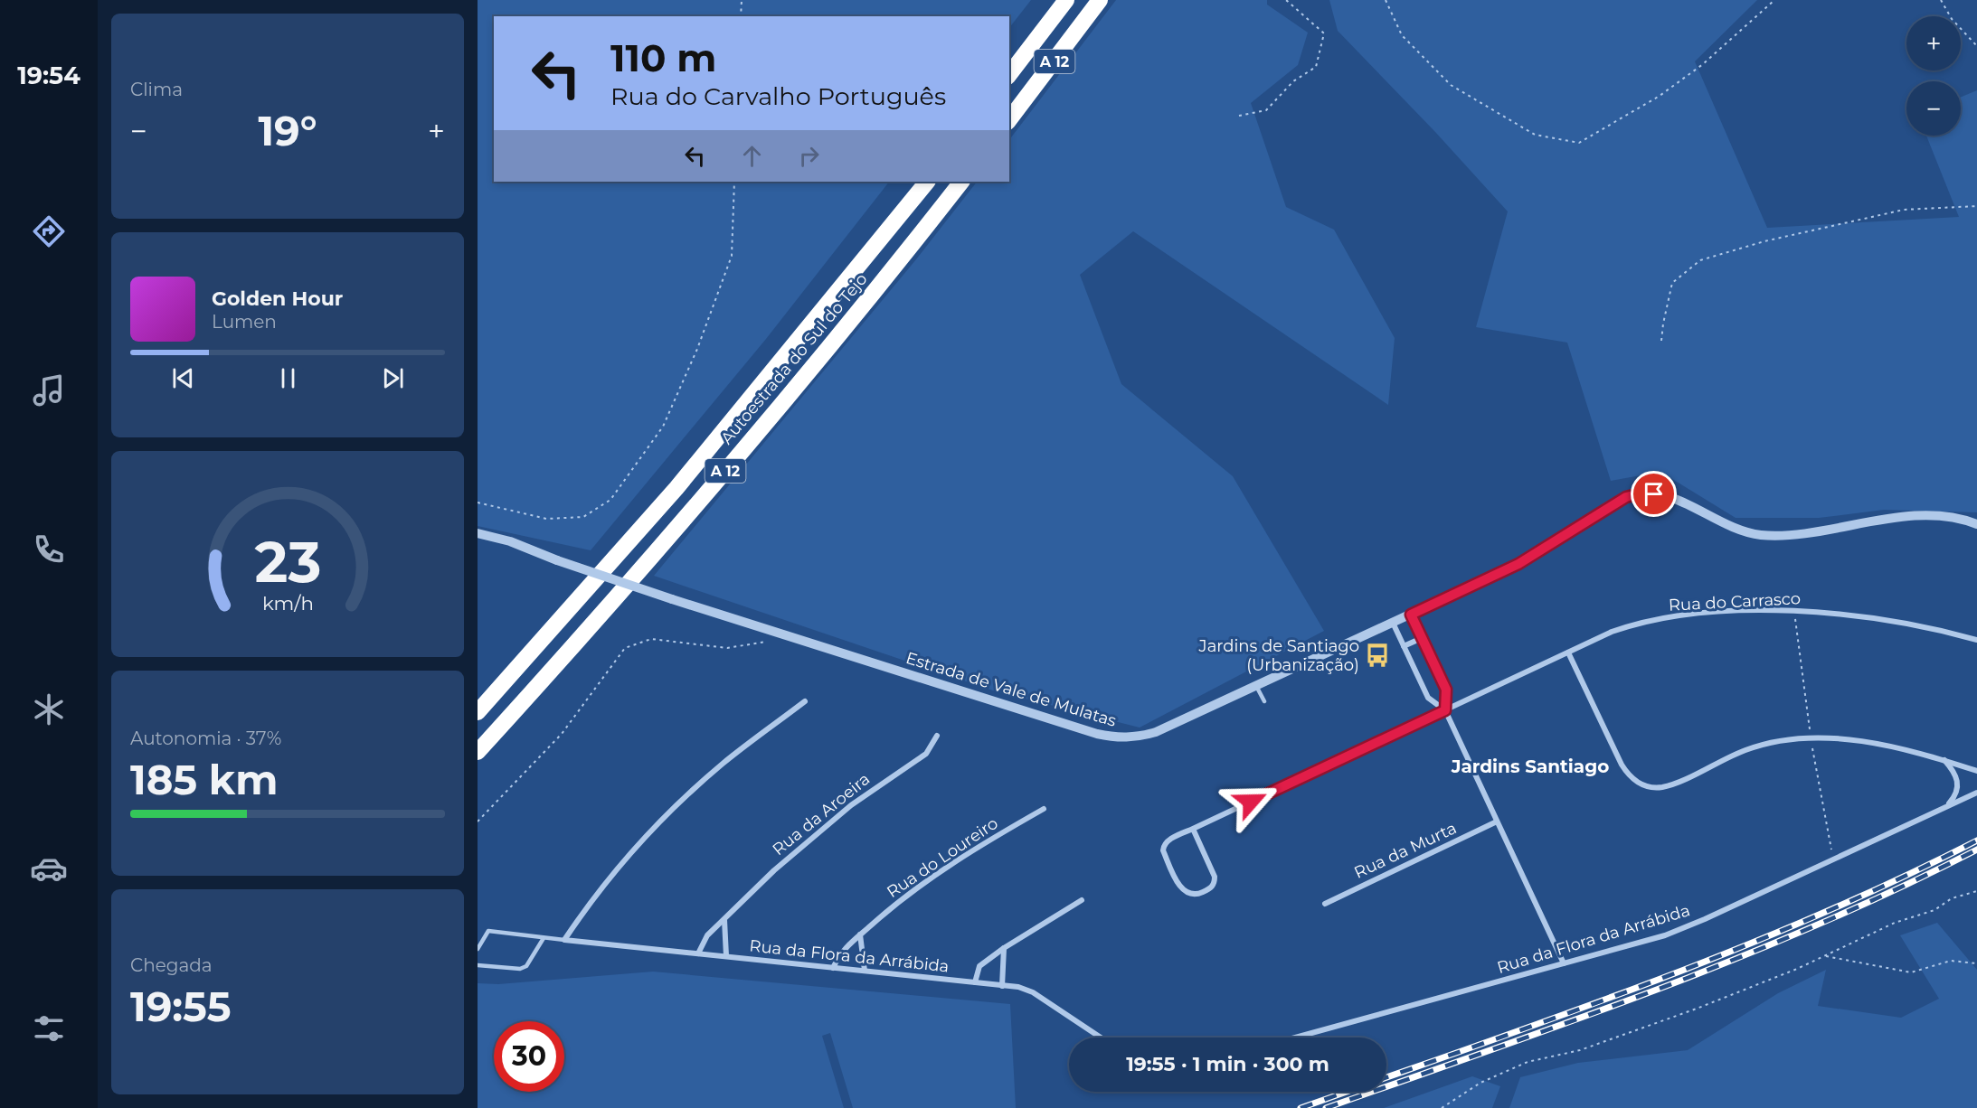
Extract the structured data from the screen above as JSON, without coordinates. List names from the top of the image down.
{
  "streets": {
    "highway": ["A 12", "Autoestrada do Sul do Tejo"],
    "street": [
      "Rua do Carrasco",
      "Estrada de Vale de Mulatas",
      "Rua da Aroeira",
      "Rua da Murta",
      "Rua do Loureiro",
      "Rua da Flora da Arrábida"
    ]
  },
  "crossings": [
    ["Rua da Aroeira", "Rua da Flora da Arrábida"],
    ["Rua do Loureiro", "Rua da Flora da Arrábida"]
  ],
  "districts": ["Jardins Santiago"],
  "places": {
    "bus stop": ["Jardins de Santiago (Urbanização)"]
  },
  "page": {
    "tabs": "19:54",
    "tile": [
      "Clima",
      ["Autonomia · 37%", "185 km"],
      ["Chegada", "19:55"]
    ],
    "map_buttons": ["+", "−"],
    "turn": ["110 m", "Rua do Carvalho Português"],
    "heat": ["−", "19°", "+"],
    "song": ["Golden Hour", "Lumen"],
    "limit": "30",
    "trip": "19:55 · 1 min · 300 m",
    "gauge": ["23", "km/h"]
  }
}
